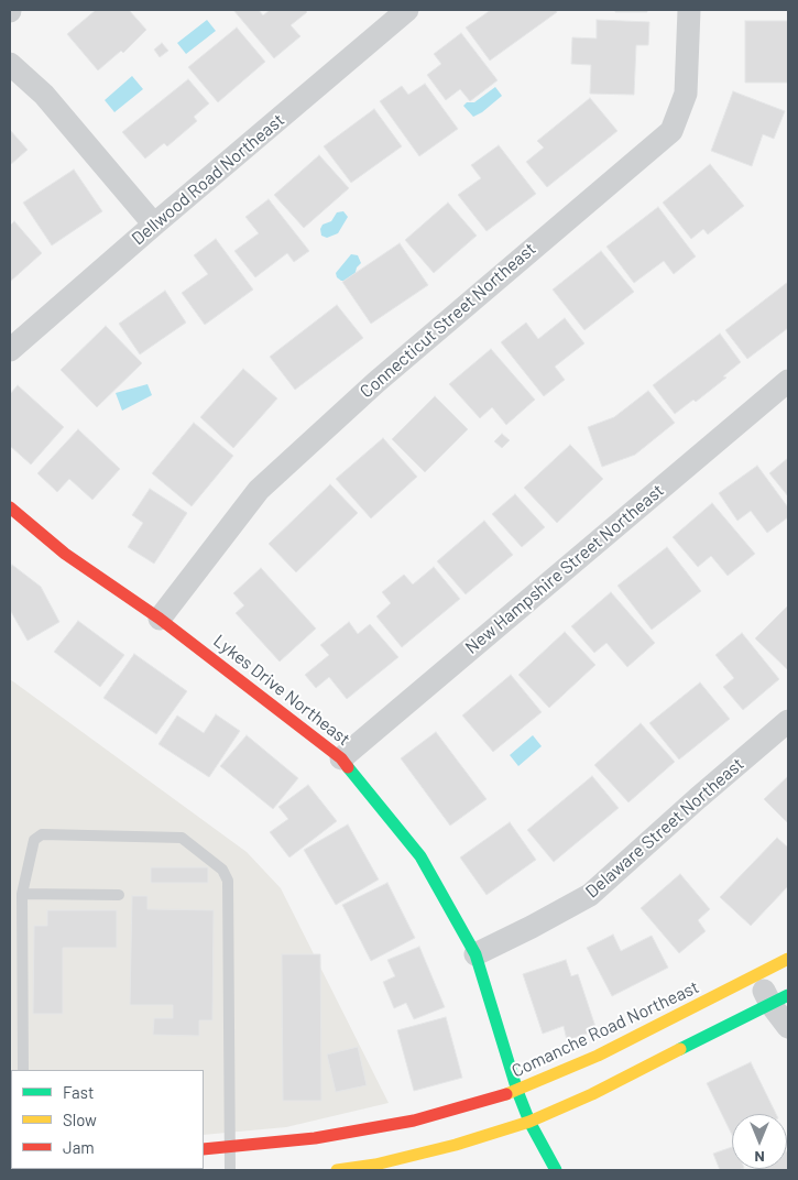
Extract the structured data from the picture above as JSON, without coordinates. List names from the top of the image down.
{
  "streets": {
    "street": [
      "Dellwood Road Northeast",
      "Connecticut Street Northeast",
      "New Hampshire Street Northeast",
      "Lykes Drive Northeast",
      "Delaware Street Northeast",
      "Comanche Road Northeast"
    ]
  },
  "crossings": [
    ["Connecticut Street Northeast", "Lykes Drive Northeast"],
    ["New Hampshire Street Northeast", "Lykes Drive Northeast"],
    ["Lykes Drive Northeast", "Delaware Street Northeast"],
    ["Lykes Drive Northeast", "Comanche Road Northeast"]
  ],
  "legend": ["Fast", "Slow", "Jam"],
  "north": "bottom"
}
